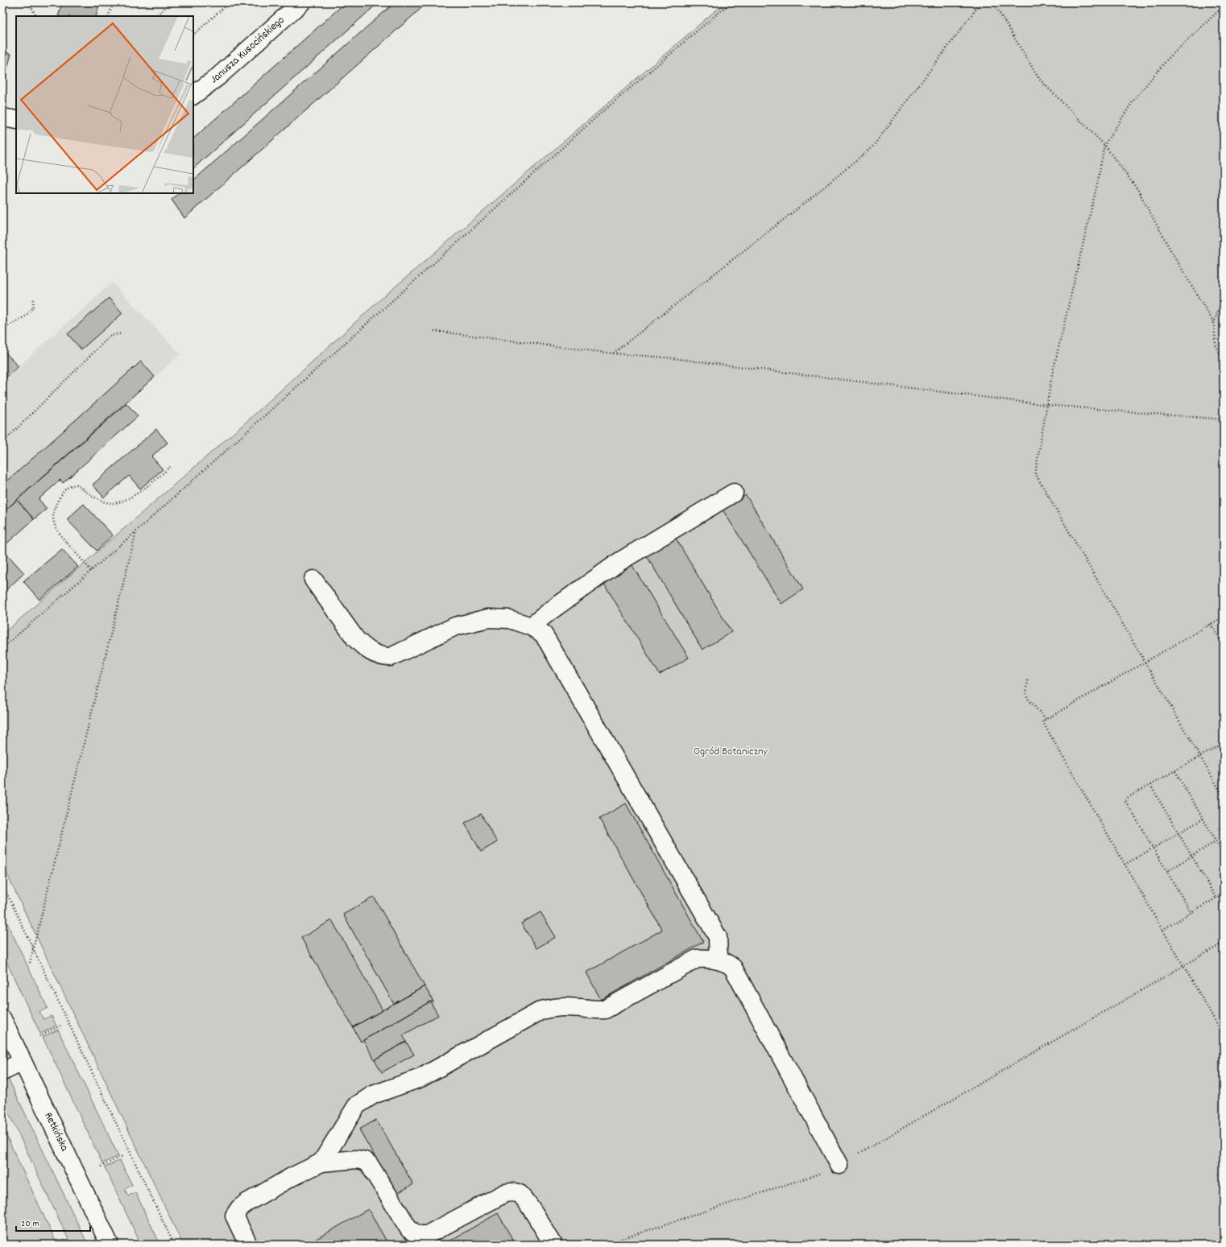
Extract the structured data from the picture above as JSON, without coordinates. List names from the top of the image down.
{
  "streets": {
    "street": ["Janusza Kusocińskiego", "Retkińska"]
  },
  "parks": ["Ogród Botaniczny"],
  "scale_bar": "20 m"
}
